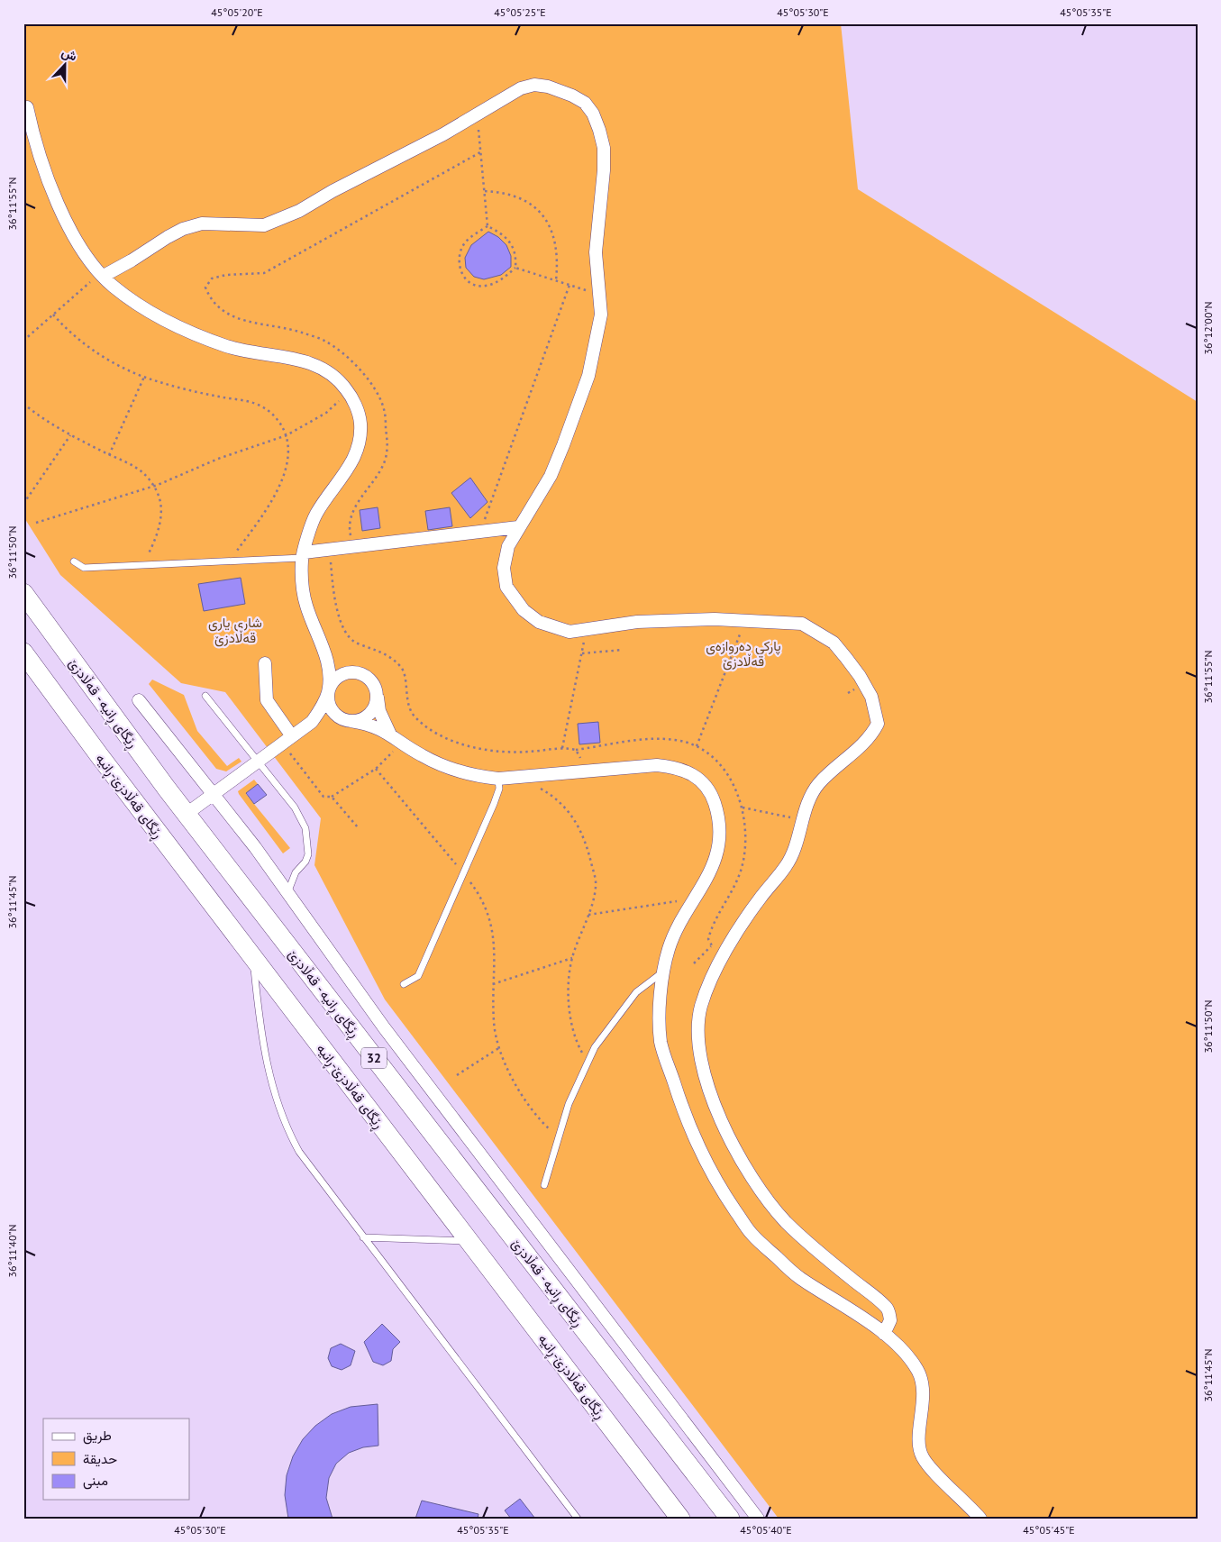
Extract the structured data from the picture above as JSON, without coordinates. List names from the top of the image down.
{
  "streets": {
    "main road": ["ڕێگای ڕانیە - قەڵادزێ", "ڕێگای قەڵادزێ-ڕانیە", "32"]
  },
  "parks": ["شاری یاری قەڵادزێ", "پارکی دەروازەی قەڵادزێ"],
  "legend": ["طريق", "حديقة", "مبنى"],
  "north": "top",
  "coordinates": [
    "45°05'20\"E",
    "45°05'25\"E",
    "45°05'30\"E",
    "45°05'35\"E",
    "36°11'55\"N",
    "36°12'00\"N",
    "36°11'50\"N",
    "36°11'45\"N",
    "36°11'40\"N",
    "45°05'40\"E",
    "45°05'45\"E"
  ]
}
